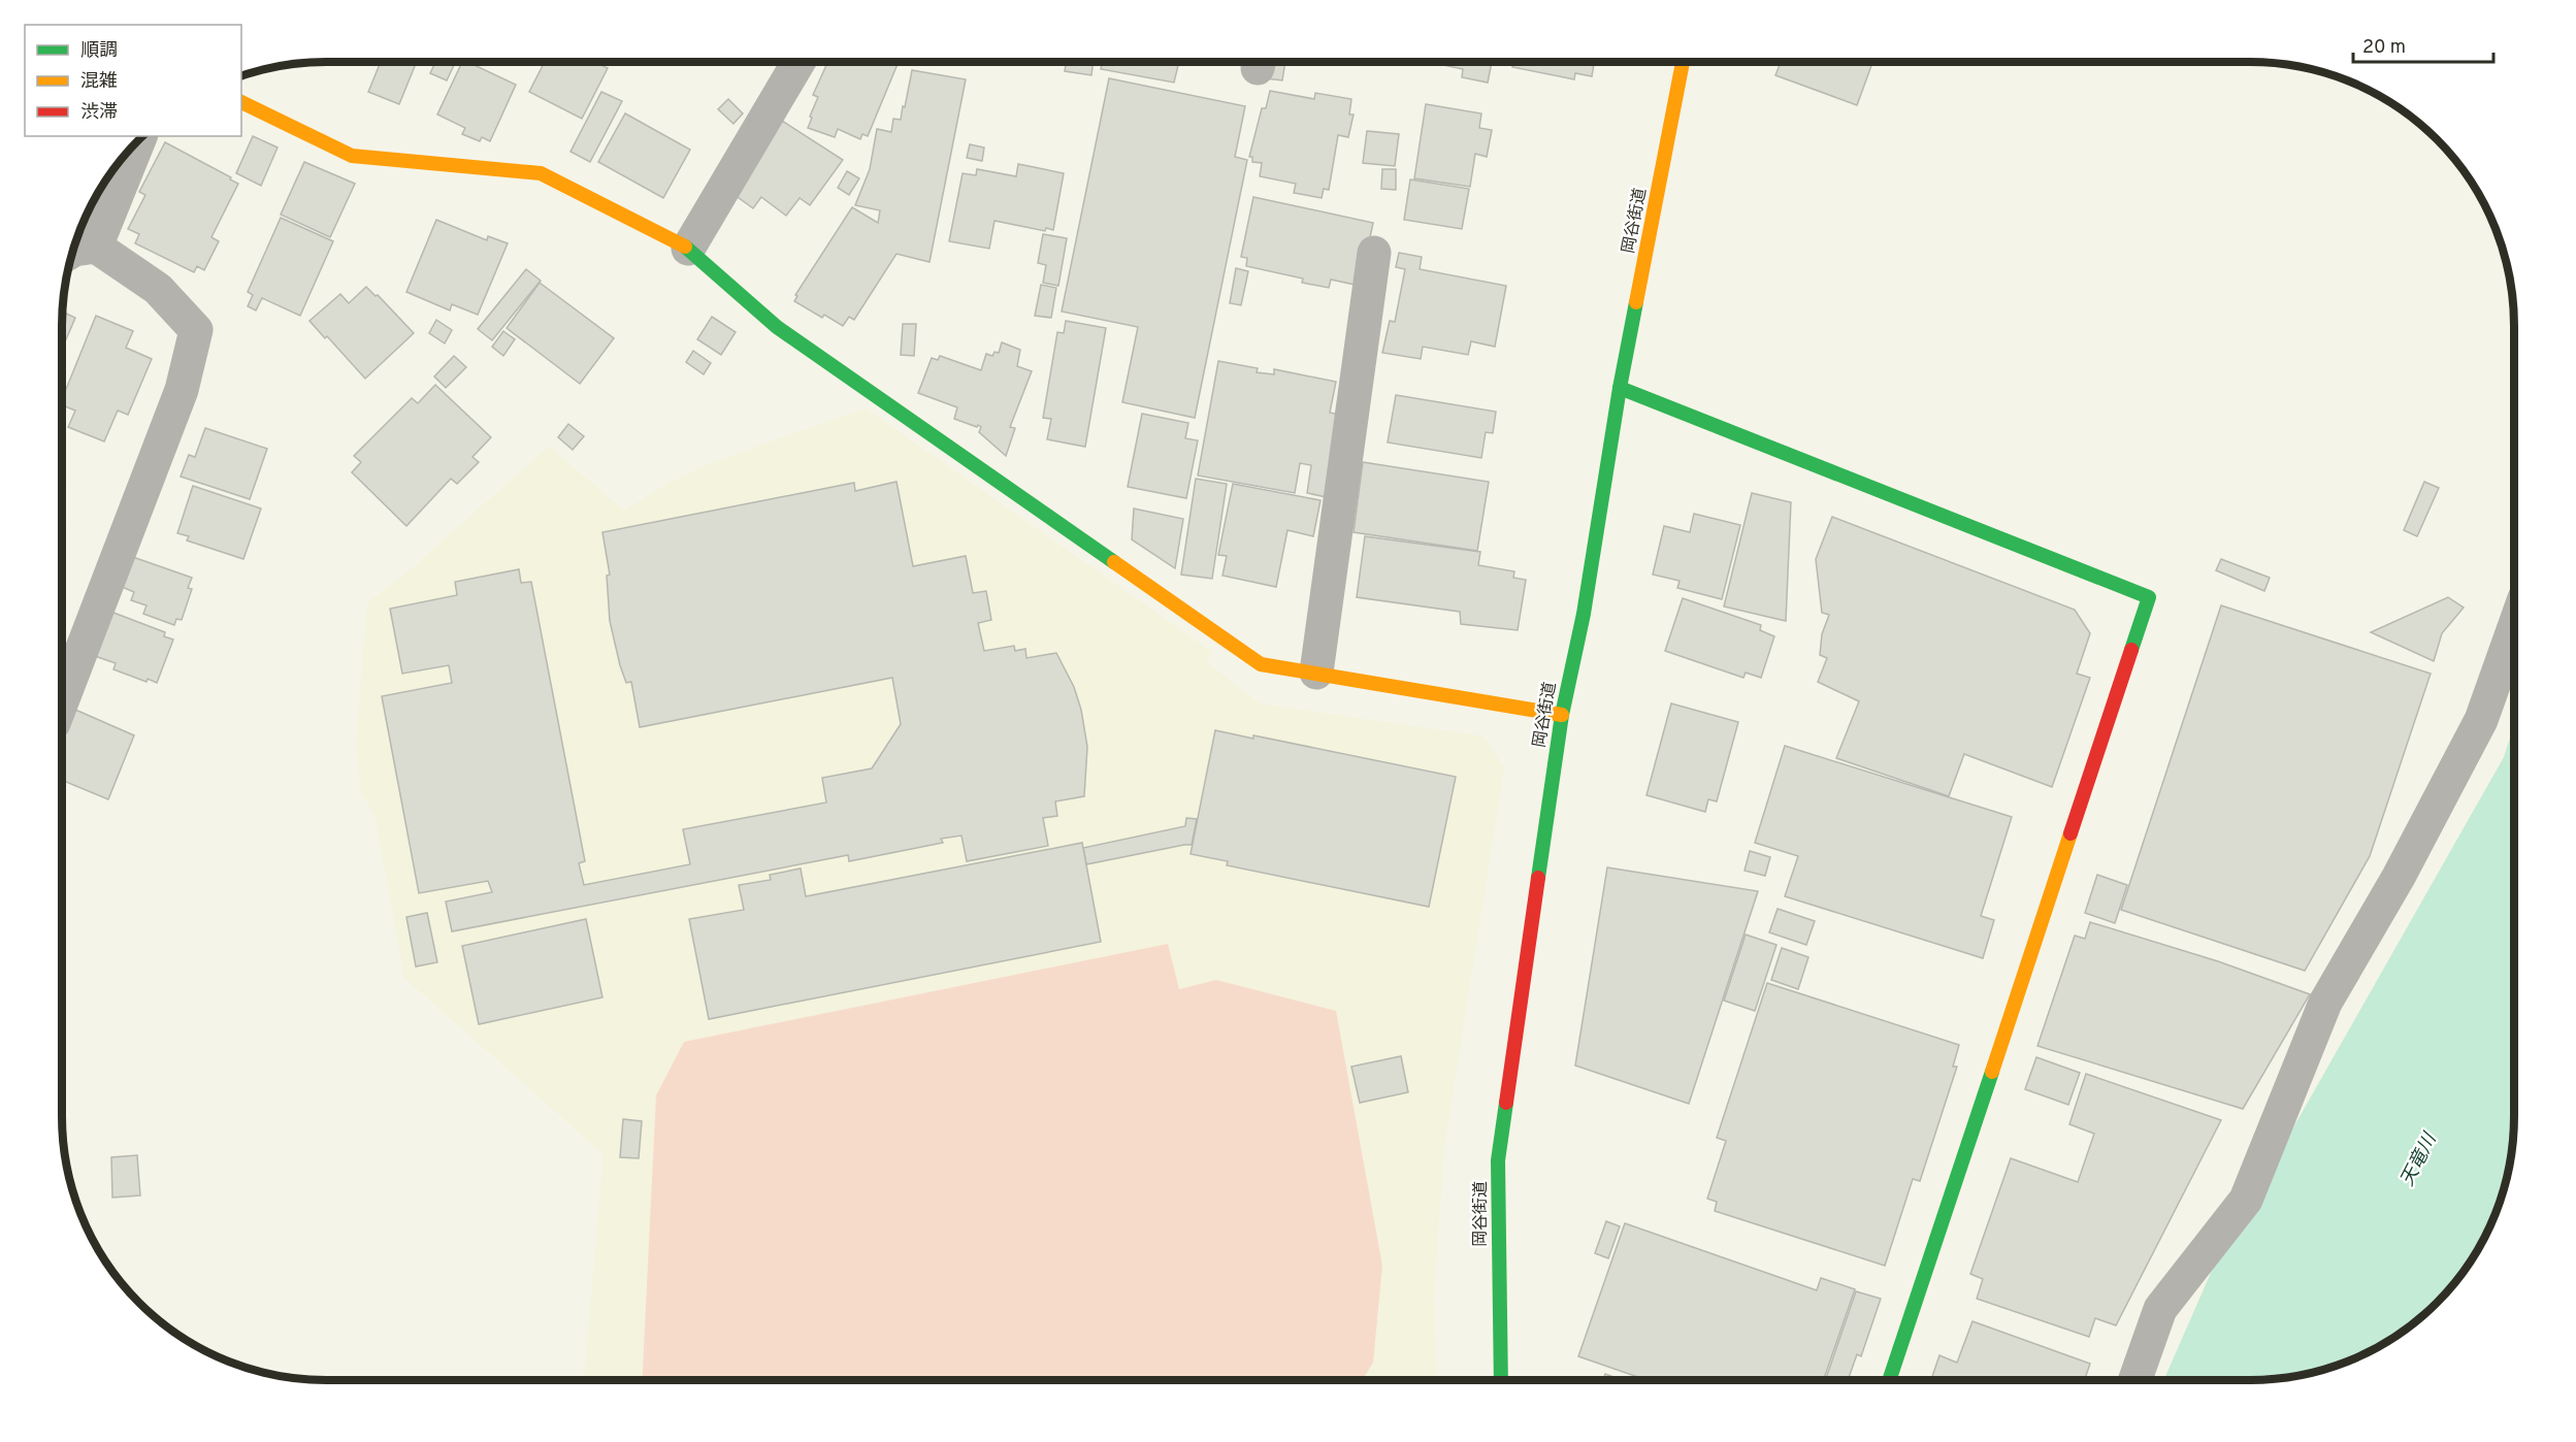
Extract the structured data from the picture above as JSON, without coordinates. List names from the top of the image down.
{
  "streets": {
    "street": ["岡谷街道"]
  },
  "water": ["天竜川"],
  "legend": ["順調", "混雑", "渋滞"],
  "scale_bar": "20 m"
}
